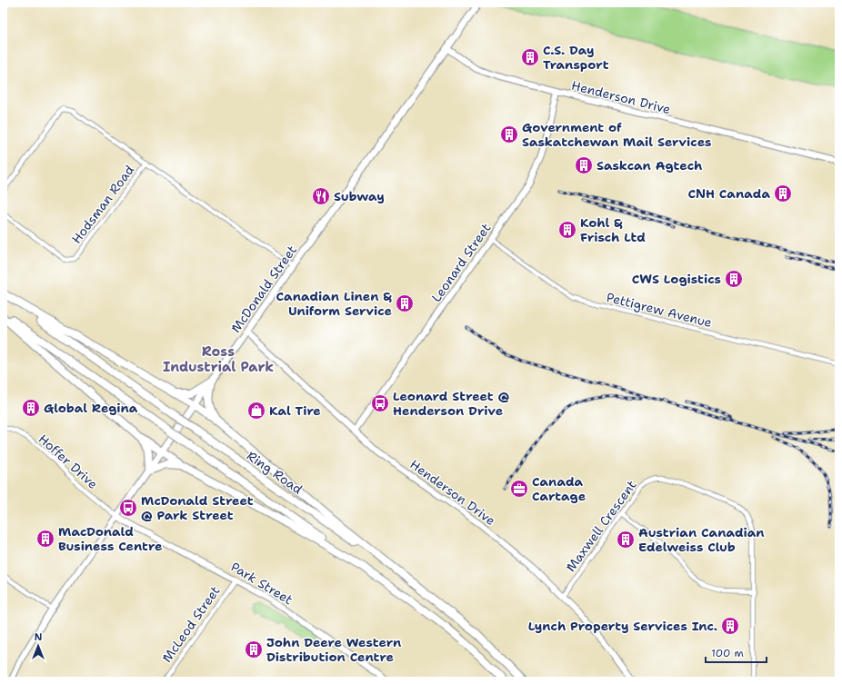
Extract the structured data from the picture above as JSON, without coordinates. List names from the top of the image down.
{
  "streets": {
    "highway": ["Ring Road"],
    "main road": ["McDonald Street"],
    "street": [
      "Henderson Drive",
      "Hodsman Road",
      "Leonard Street",
      "Pettigrew Avenue",
      "Hoffer Drive",
      "Maxwell Crescent",
      "Park Street",
      "McLeod Street"
    ]
  },
  "crossings": [
    ["Henderson Drive", "Leonard Street"],
    ["Henderson Drive", "McDonald Street"],
    ["Henderson Drive", "Maxwell Crescent"],
    ["Hodsman Road", "McDonald Street"],
    ["Leonard Street", "Pettigrew Avenue"],
    ["McDonald Street", "Hoffer Drive"],
    ["McDonald Street", "Park Street"],
    ["Hoffer Drive", "Park Street"],
    ["Park Street", "McLeod Street"]
  ],
  "districts": ["Ross Industrial Park"],
  "places": {
    "building": [
      "C.S. Day Transport",
      "Government of Saskatchewan Mail Services",
      "Saskcan Agtech",
      "CNH Canada",
      "Kohl & Frisch Ltd",
      "CWS Logistics",
      "Canadian Linen & Uniform Service",
      "Global Regina",
      "MacDonald Business Centre",
      "Austrian Canadian Edelweiss Club",
      "Lynch Property Services Inc.",
      "John Deere Western Distribution Centre"
    ],
    "restaurant": ["Subway"],
    "bus stop": ["Leonard Street @ Henderson Drive", "McDonald Street @ Park Street"],
    "shop": ["Kal Tire"],
    "office": ["Canada Cartage"]
  },
  "scale_bar": "100 m",
  "north": "top"
}
